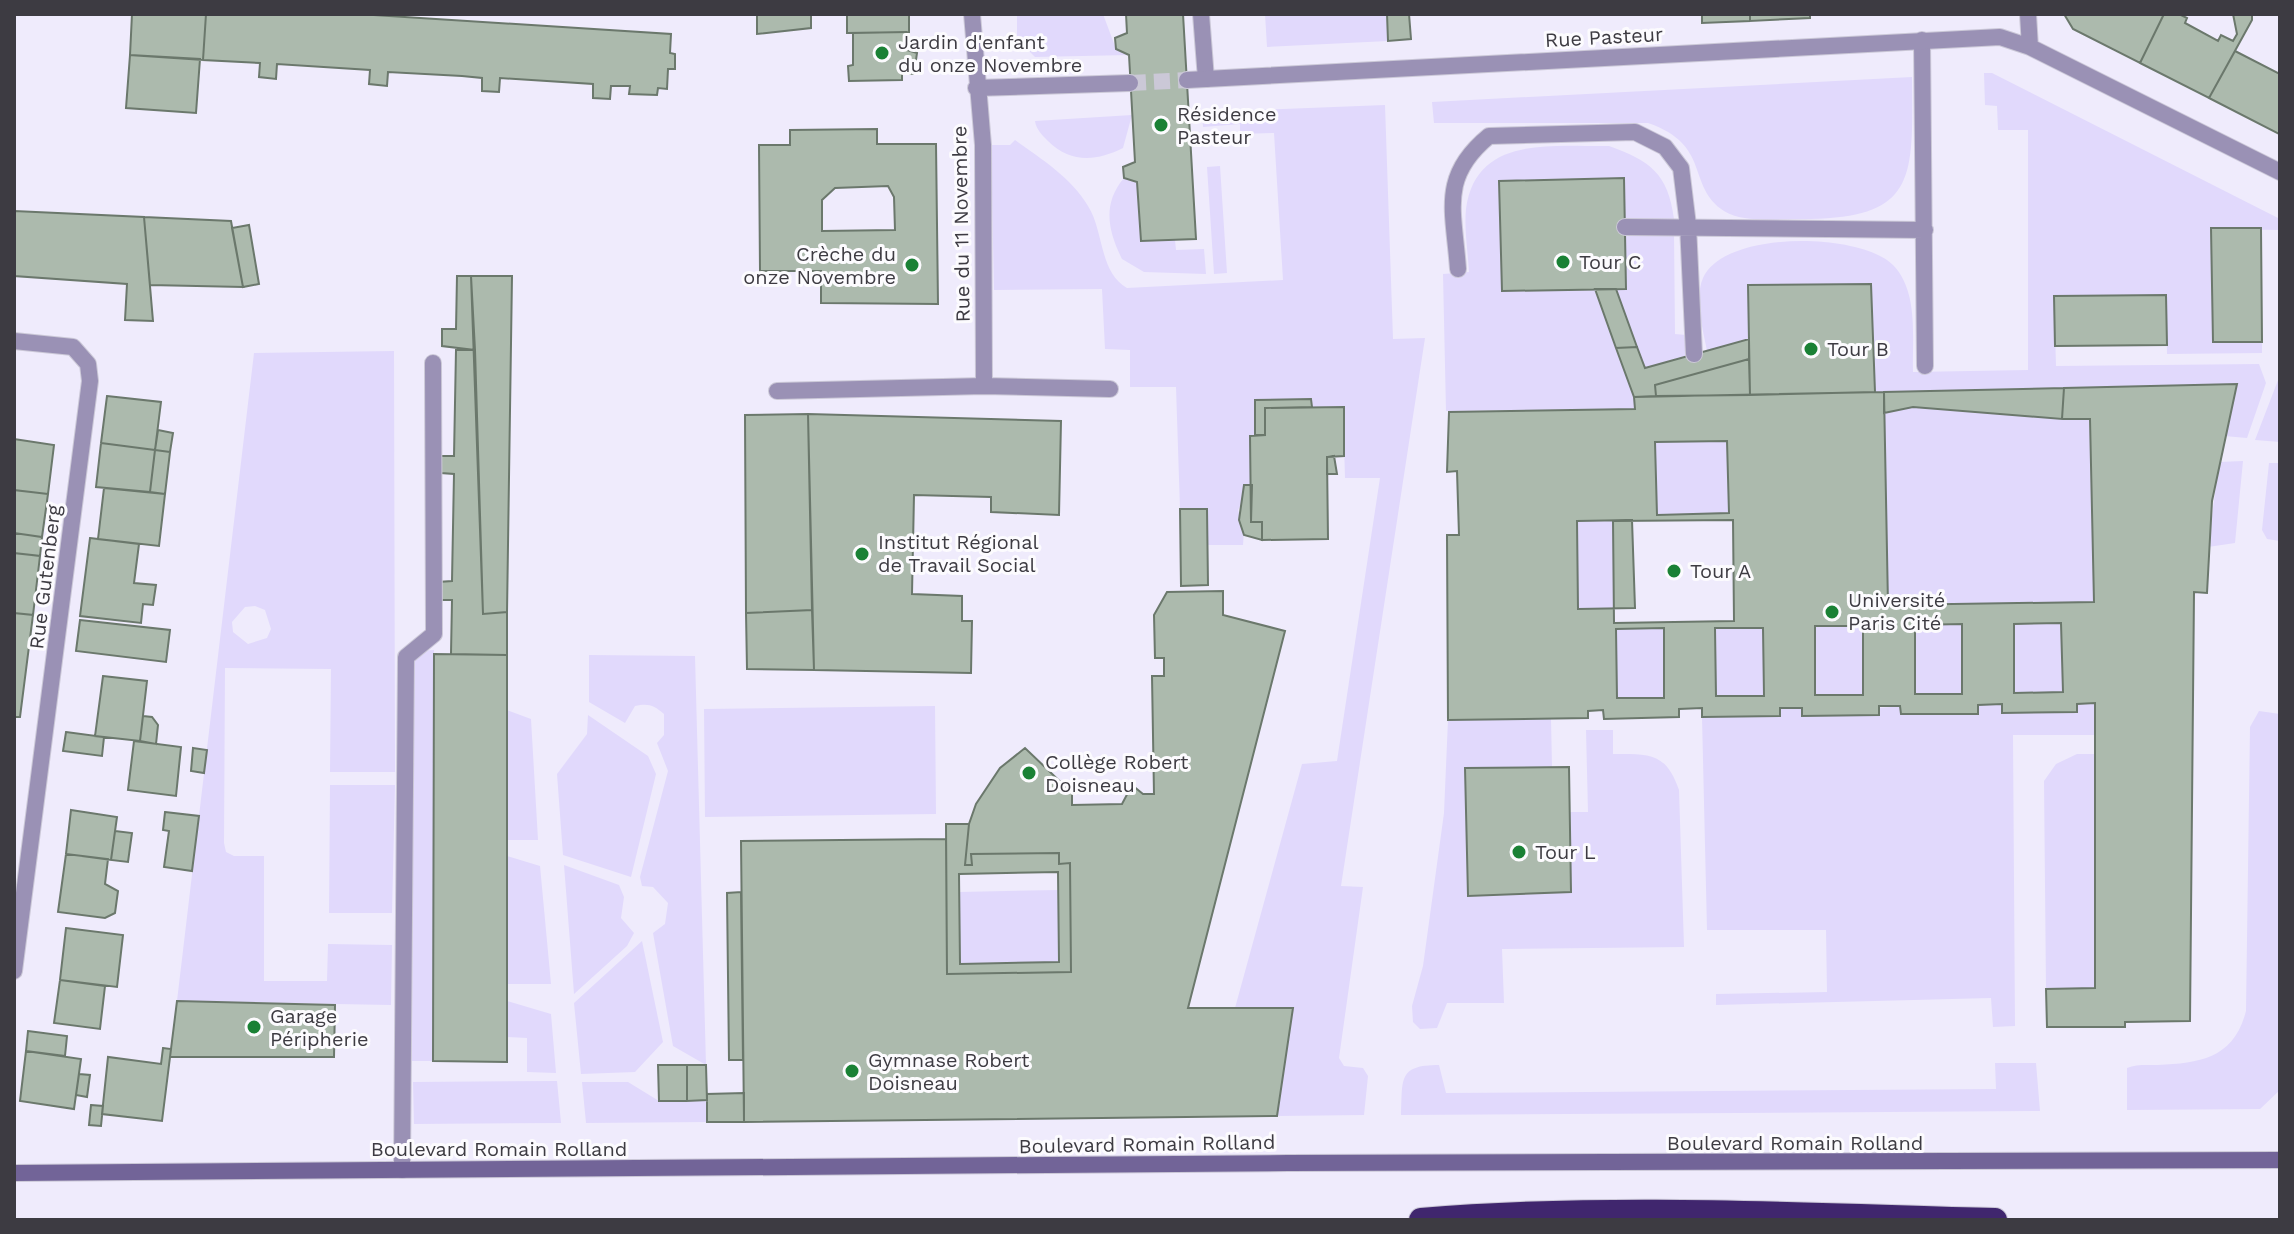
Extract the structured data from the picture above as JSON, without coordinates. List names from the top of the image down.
{
  "streets": {
    "street": [
      "Rue Pasteur",
      "Rue du 11 Novembre",
      "Rue Gutenberg",
      "Boulevard Romain Rolland"
    ]
  },
  "places": [
    "Jardin d'enfant du onze Novembre",
    "Résidence Pasteur",
    "Tour C",
    "Crèche du onze Novembre",
    "Tour B",
    "Institut Régional de Travail Social",
    "Tour A",
    "Université Paris Cité",
    "Collège Robert Doisneau",
    "Tour L",
    "Garage Péripherie",
    "Gymnase Robert Doisneau"
  ]
}
